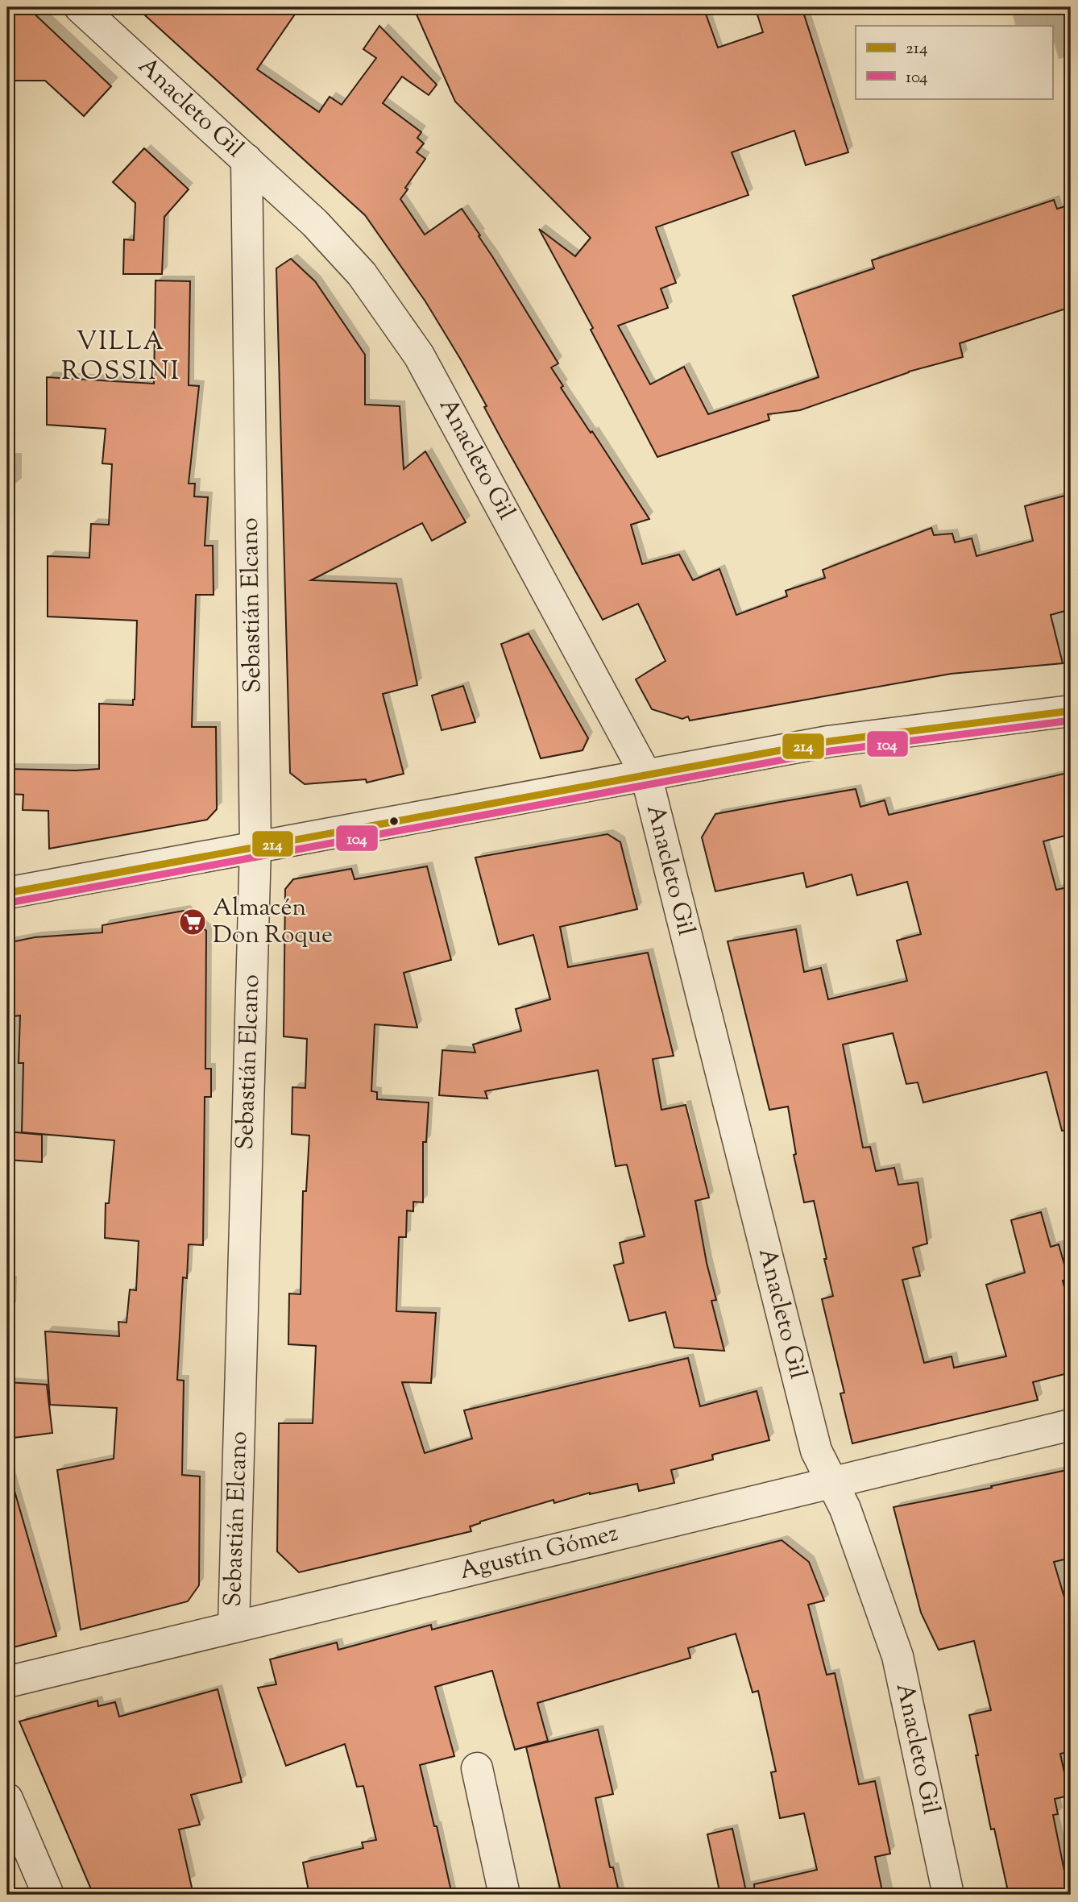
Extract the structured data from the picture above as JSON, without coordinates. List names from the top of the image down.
{
  "streets": {
    "street": ["Anacleto Gil", "Sebastián Elcano", "Agustín Gómez"]
  },
  "crossings": [
    ["Anacleto Gil", "Sebastián Elcano"],
    ["Anacleto Gil", "Agustín Gómez"],
    ["Sebastián Elcano", "Agustín Gómez"]
  ],
  "districts": ["VILLA ROSSINI"],
  "places": {
    "supermarket": ["Almacén Don Roque"]
  },
  "lines": ["transit line 214", "transit line 104"],
  "legend": ["214", "104"]
}
